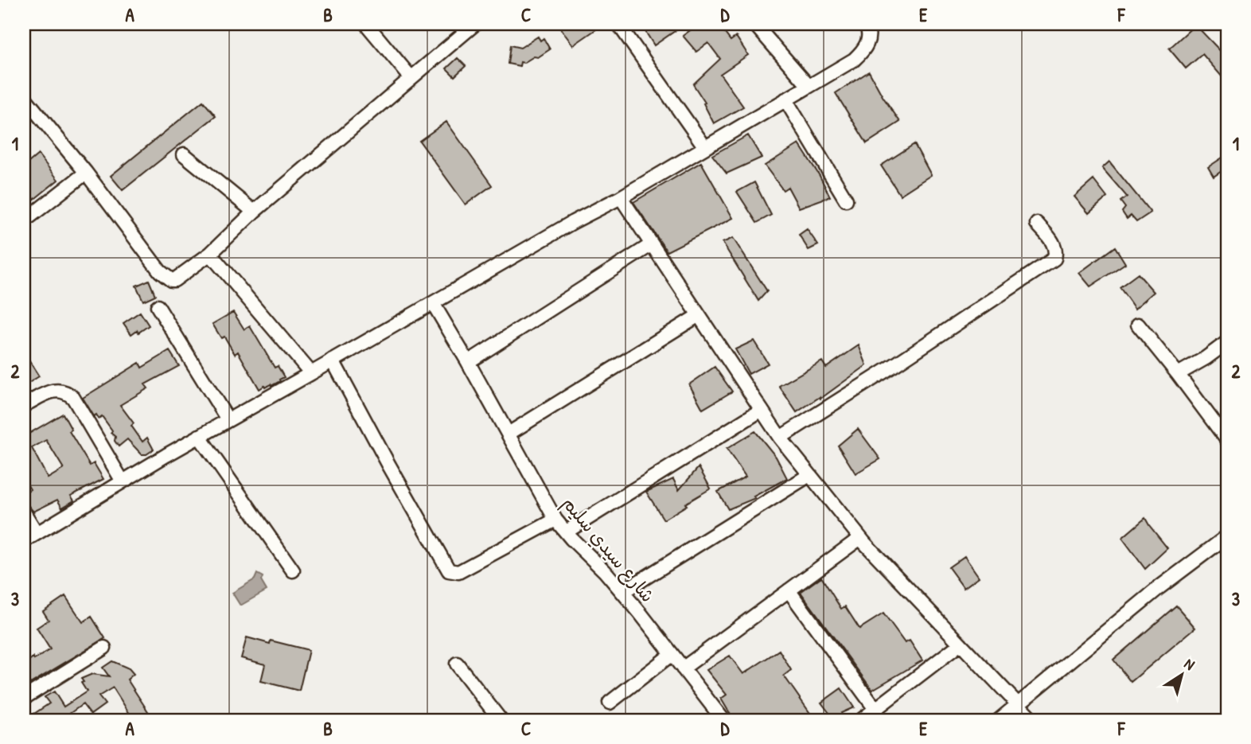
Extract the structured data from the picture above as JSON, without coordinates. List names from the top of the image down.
{
  "streets": {
    "street": ["شارع سيدي سليم"]
  },
  "north": "top right",
  "grid": {
    "columns": [
      "A",
      "B",
      "C",
      "D",
      "E",
      "F"
    ],
    "rows": ["1", "2", "3"]
  }
}
